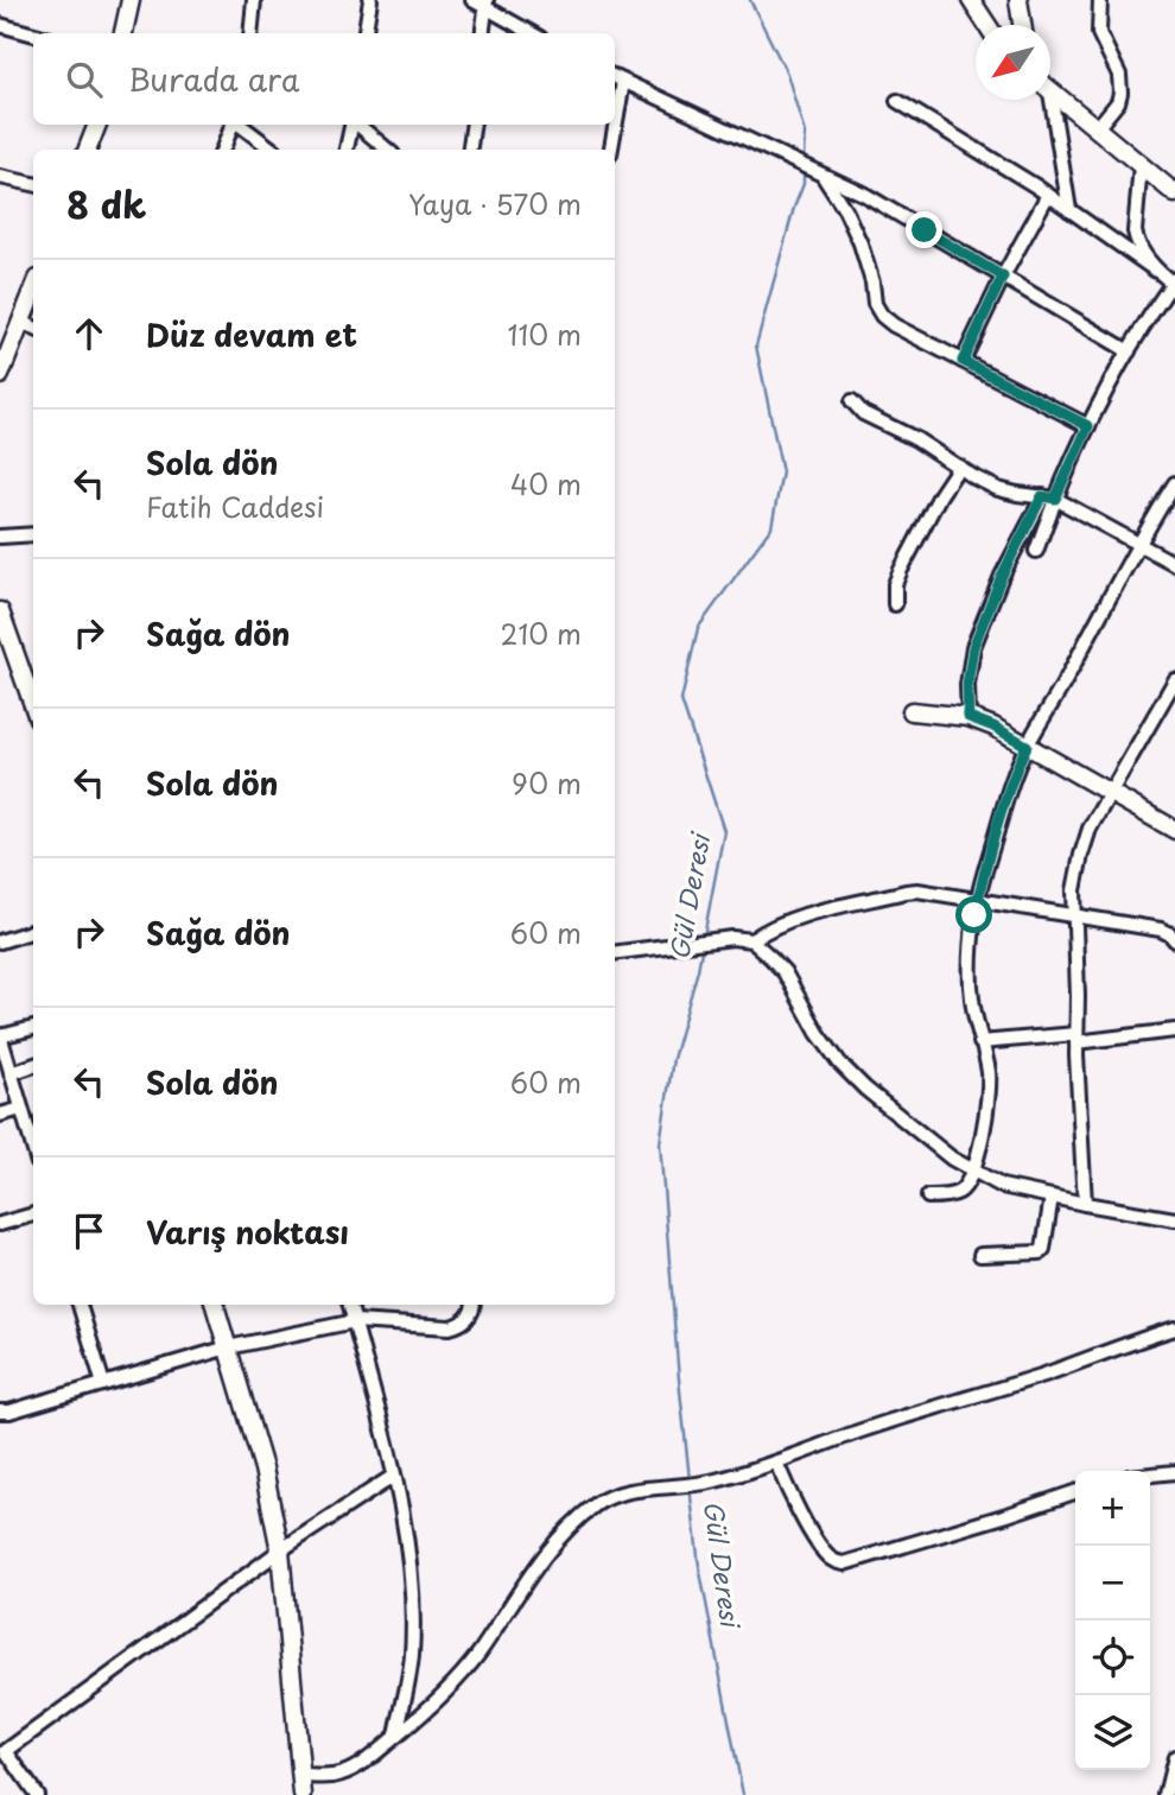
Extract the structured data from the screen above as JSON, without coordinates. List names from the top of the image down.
{
  "water": ["Gül Deresi"],
  "north": "bottom left",
  "page": {
    "search": "Burada ara",
    "heading": ["8 dk", "Yaya · 570 m"],
    "list": [
      ["Düz devam et", "110 m"],
      ["Sola dön", "Fatih Caddesi", "40 m"],
      ["Sağa dön", "210 m"],
      ["Sola dön", "90 m"],
      ["Sağa dön", "60 m"],
      ["Sola dön", "60 m"],
      "Varış noktası"
    ],
    "map_buttons": ["+", "−"]
  }
}
